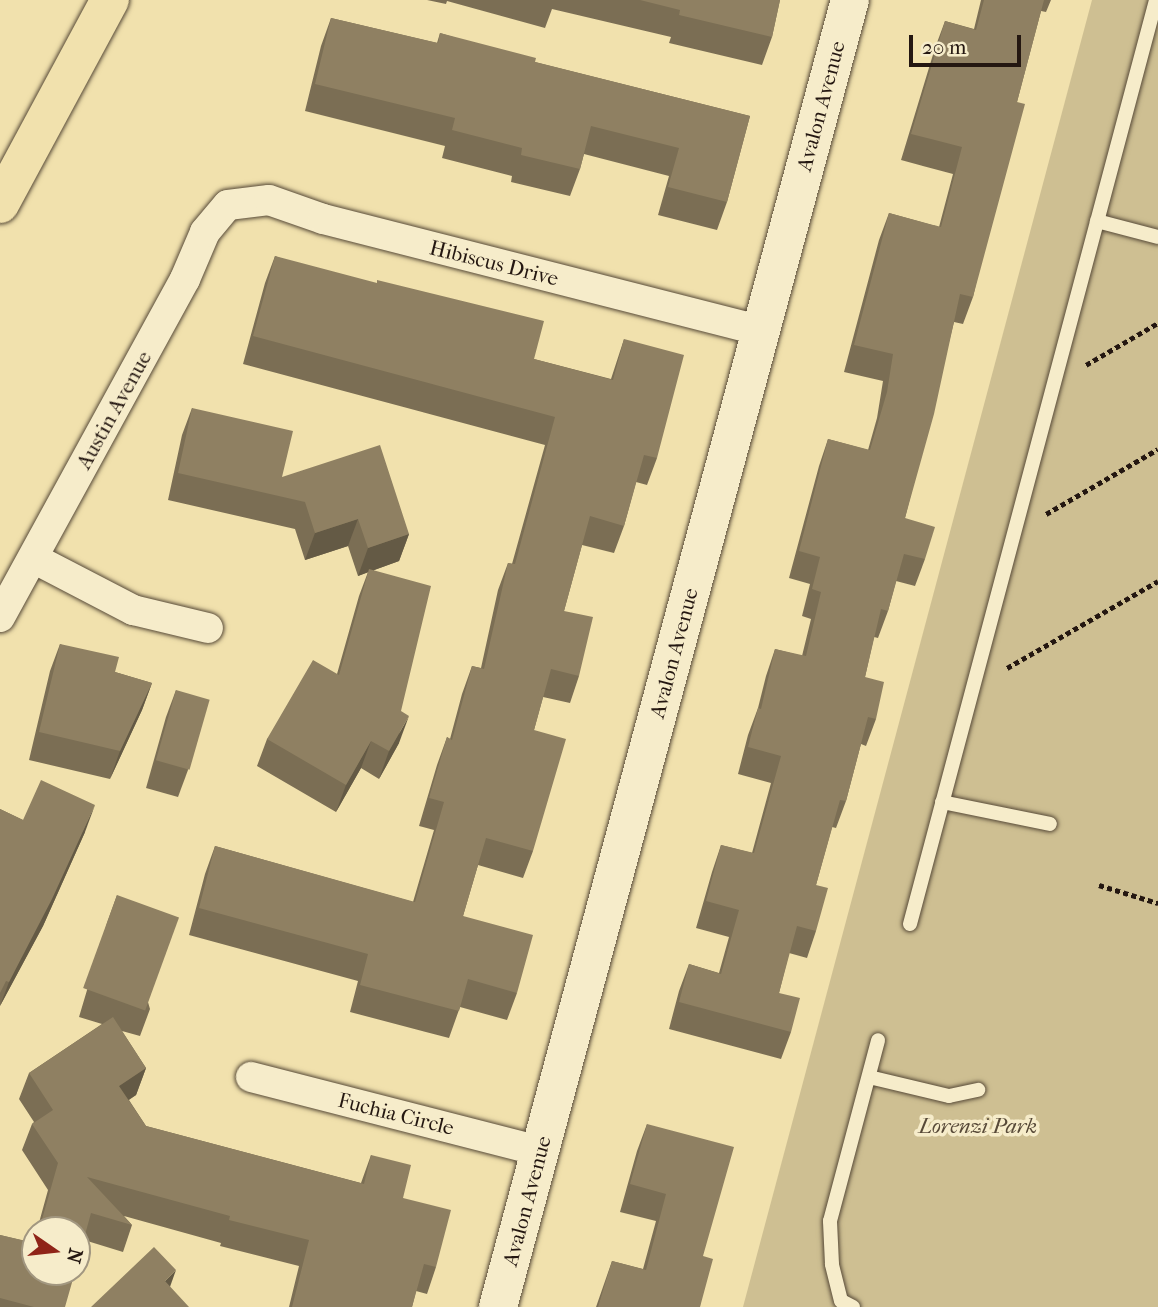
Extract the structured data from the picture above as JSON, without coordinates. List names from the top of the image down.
{
  "streets": {
    "street": [
      "Avalon Avenue",
      "Hibiscus Drive",
      "Austin Avenue",
      "Fuchia Circle"
    ]
  },
  "crossings": [
    ["Avalon Avenue", "Hibiscus Drive"],
    ["Avalon Avenue", "Fuchia Circle"],
    ["Hibiscus Drive", "Austin Avenue"]
  ],
  "parks": ["Lorenzi Park"],
  "scale_bar": "20 m",
  "north": "right"
}
